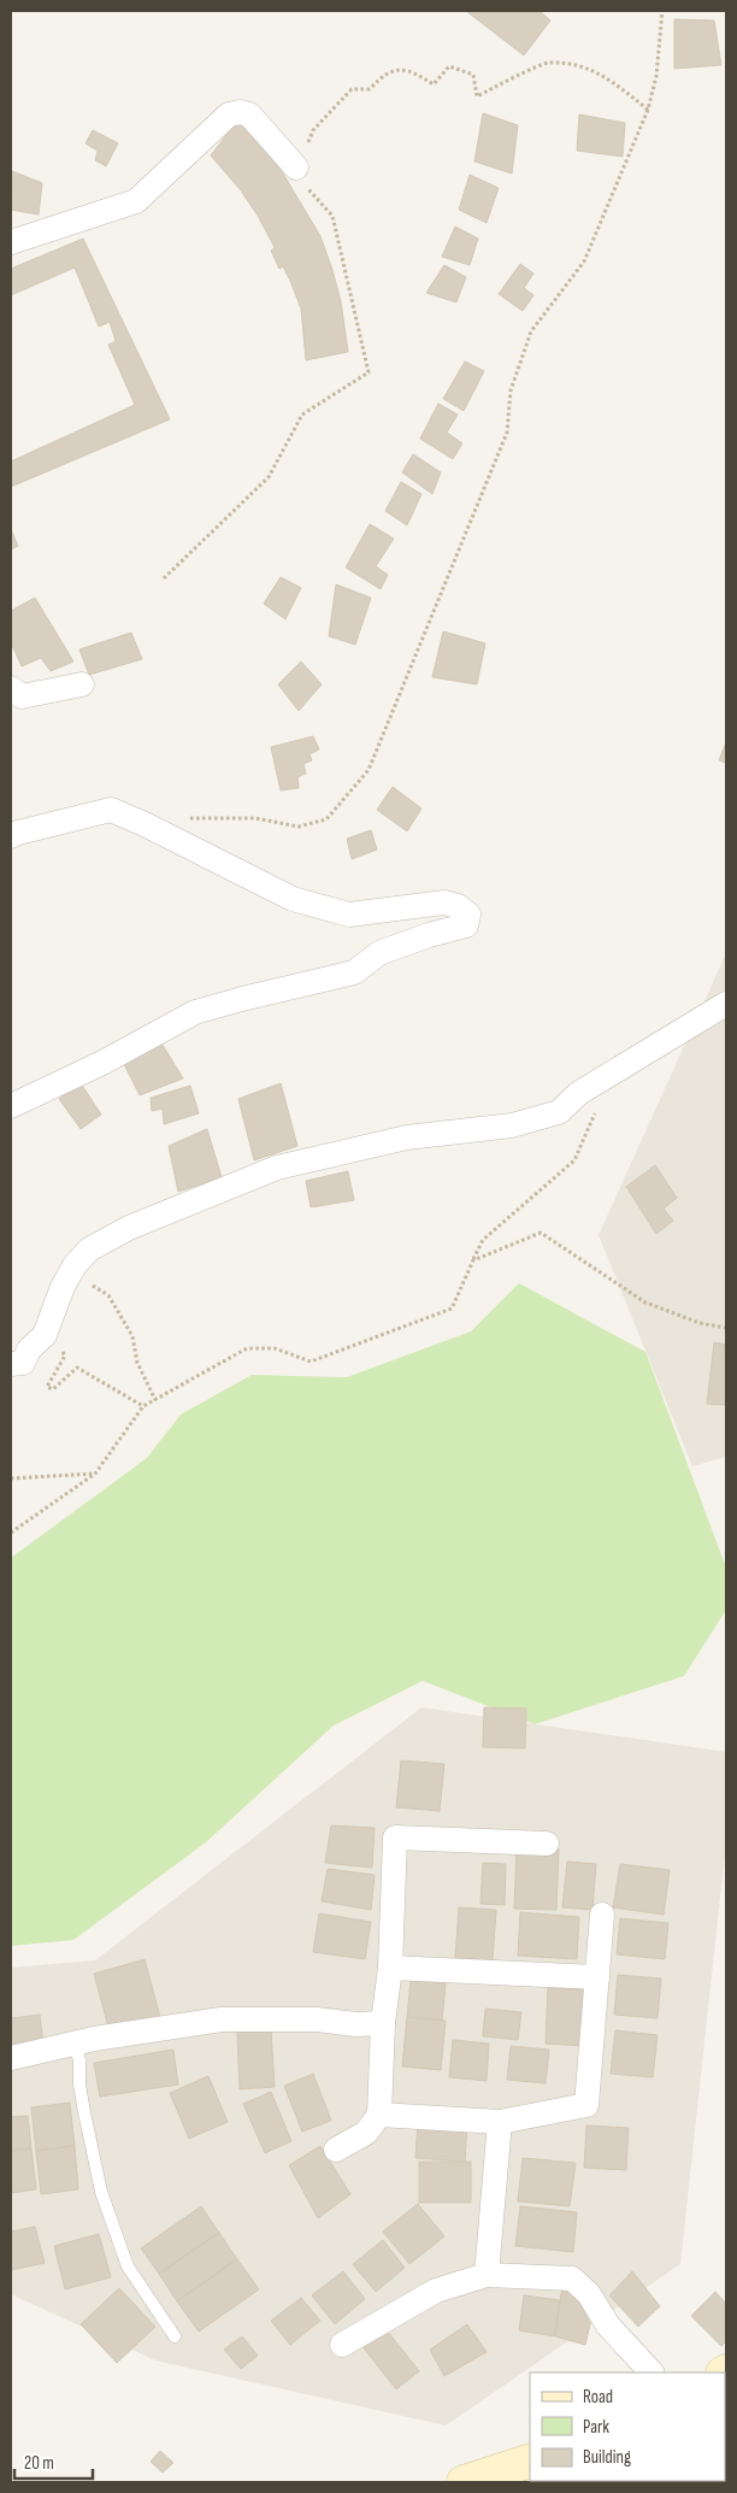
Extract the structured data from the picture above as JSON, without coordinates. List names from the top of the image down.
{
  "legend": ["Road", "Park", "Building"],
  "scale_bar": "20 m"
}
